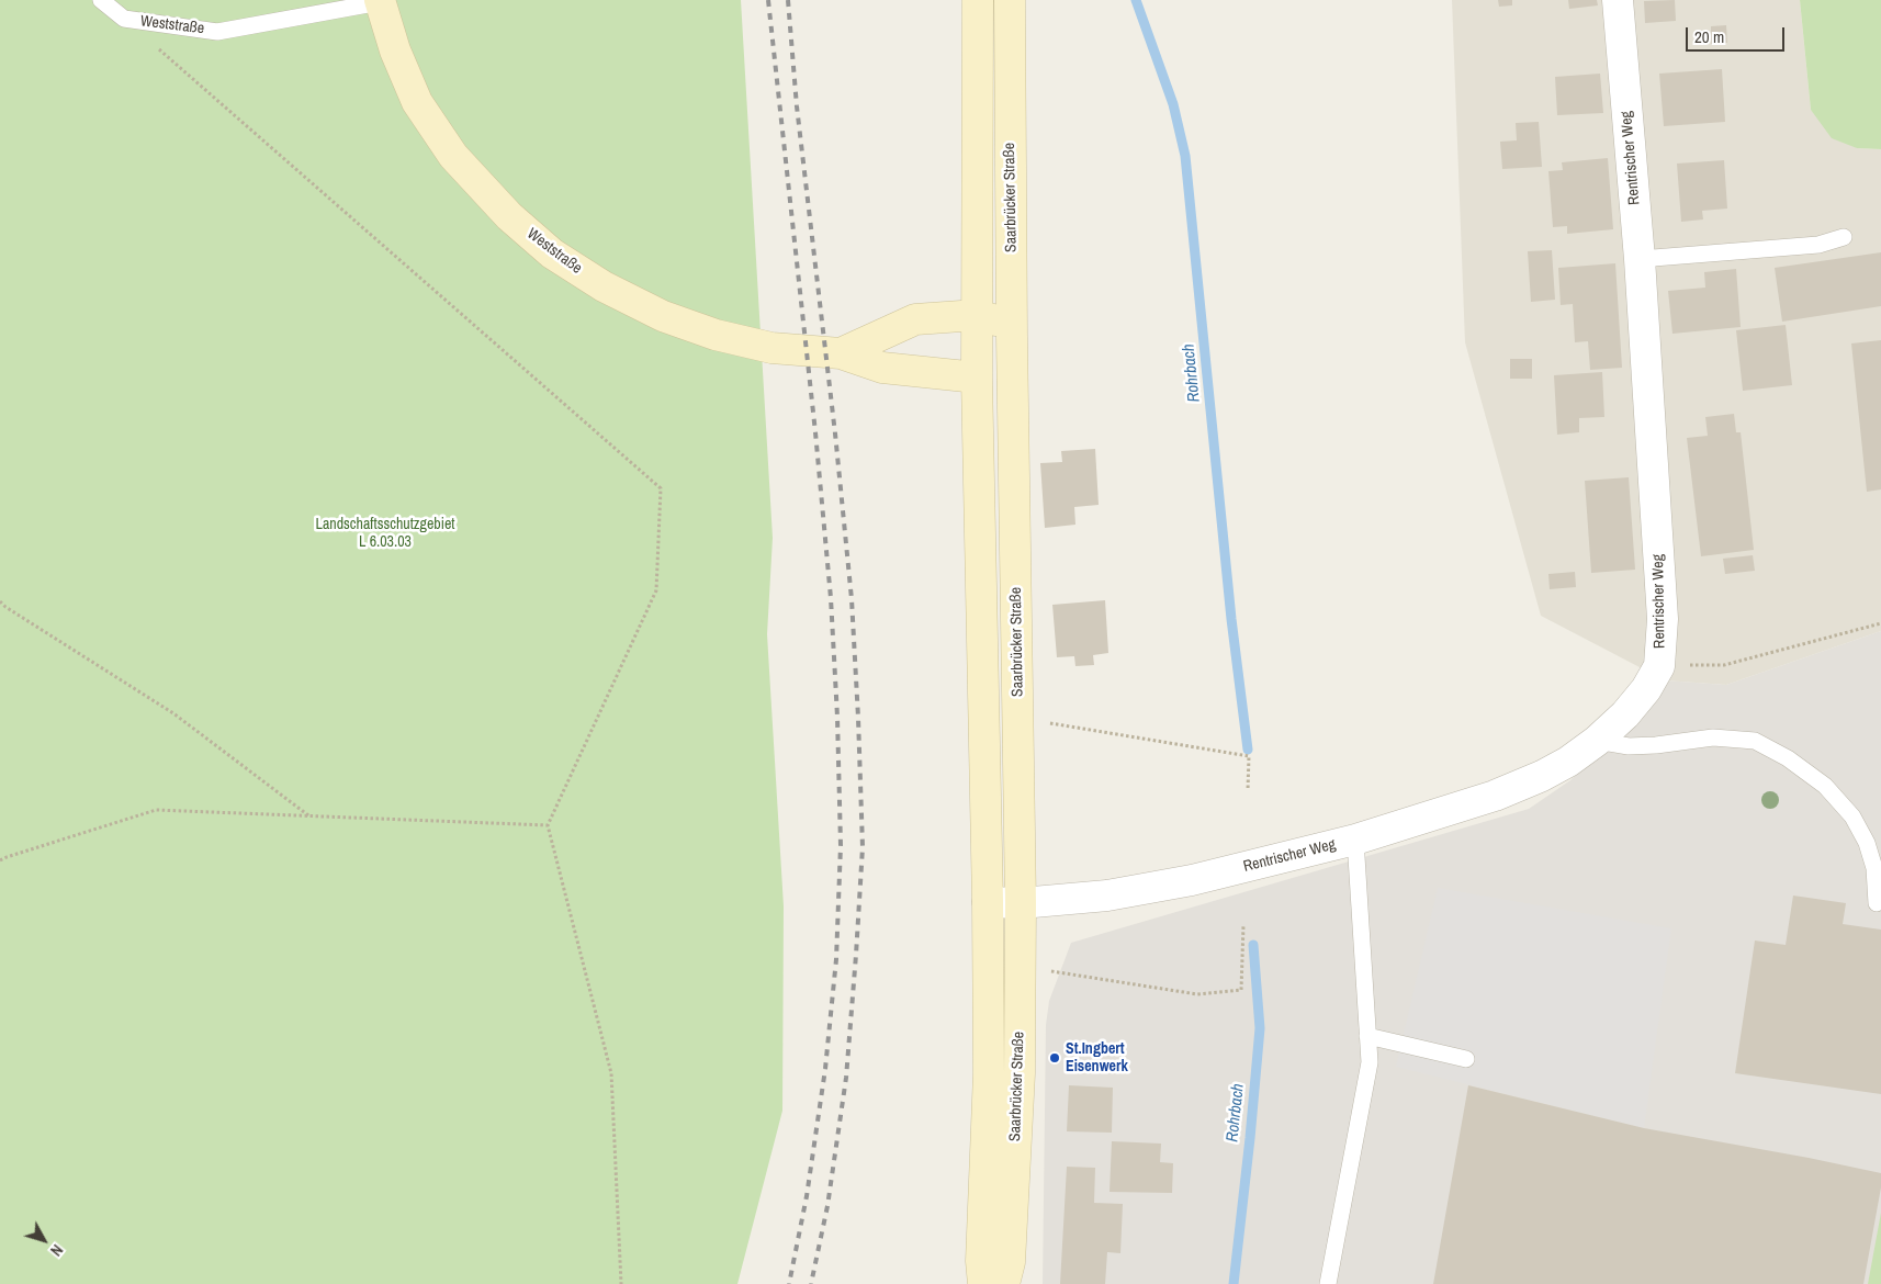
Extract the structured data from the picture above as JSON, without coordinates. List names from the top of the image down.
{
  "streets": {
    "main road": ["Weststraße", "Saarbrücker Straße"],
    "street": ["Rentrischer Weg"]
  },
  "crossings": [
    ["Weststraße", "Saarbrücker Straße"],
    ["Rentrischer Weg", "Saarbrücker Straße"]
  ],
  "water": ["Rohrbach"],
  "parks": ["Landschaftsschutzgebiet L 6.03.03"],
  "places": ["St.Ingbert Eisenwerk"],
  "scale_bar": "20 m",
  "north": "bottom right"
}
